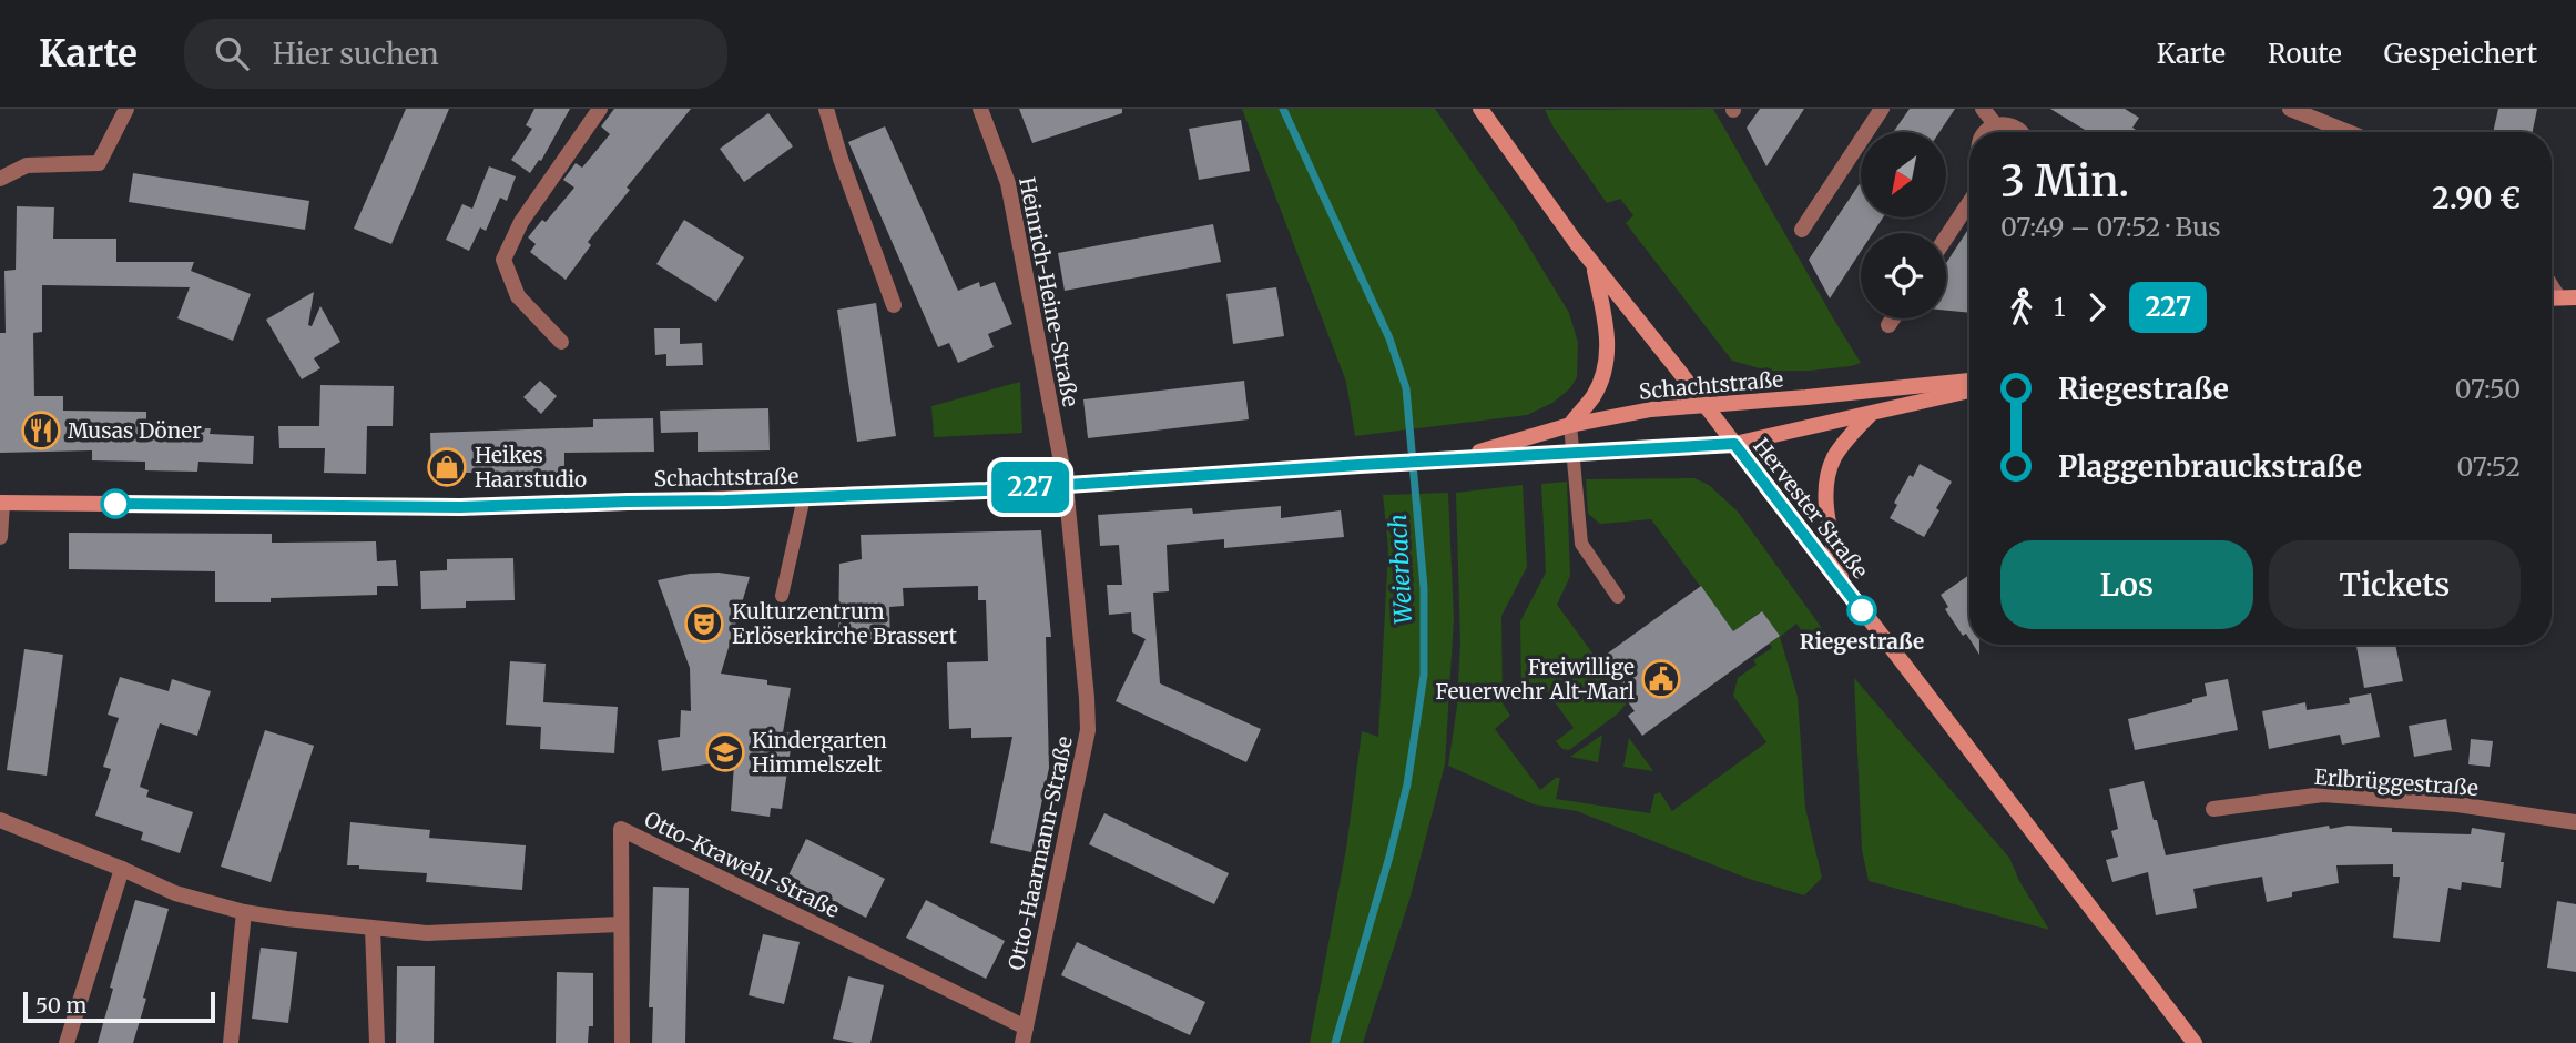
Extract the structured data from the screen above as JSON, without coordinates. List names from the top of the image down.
{
  "streets": {
    "street": [
      "Heinrich-Heine-Straße",
      "Schachtstraße",
      "Hervester Straße",
      "Erlbrüggestraße",
      "Otto-Haarmann-Straße",
      "Otto-Krawehl-Straße"
    ]
  },
  "crossings": [
    ["Heinrich-Heine-Straße", "Schachtstraße"],
    ["Heinrich-Heine-Straße", "Otto-Haarmann-Straße"],
    ["Schachtstraße", "Hervester Straße"],
    ["Schachtstraße", "Otto-Haarmann-Straße"],
    ["Otto-Haarmann-Straße", "Otto-Krawehl-Straße"]
  ],
  "water": ["Weierbach"],
  "places": {
    "restaurant": ["Musas Döner"],
    "shop": ["Heikes Haarstudio"],
    "other": ["Riegestraße"],
    "theatre": ["Kulturzentrum Erlöserkirche Brassert"],
    "public building": ["Freiwillige Feuerwehr Alt-Marl"],
    "school or university": ["Kindergarten Himmelszelt"]
  },
  "lines": ["bus line 227"],
  "scale_bar": "50 m",
  "north": "bottom left",
  "page": {
    "header": "Karte",
    "search": "Hier suchen",
    "nav": ["Karte", "Route", "Gespeichert"],
    "on_map": "227",
    "heading": ["3 Min.", "07:49 – 07:52 · Bus", "2.90 €"],
    "legs": ["1", "227"],
    "list": [
      {
        "name": "Riegestraße",
        "value": "07:50"
      },
      {
        "name": "Plaggenbrauckstraße",
        "value": "07:52"
      }
    ],
    "buttons": ["Los", "Tickets"],
    "scale": "50 m"
  }
}
